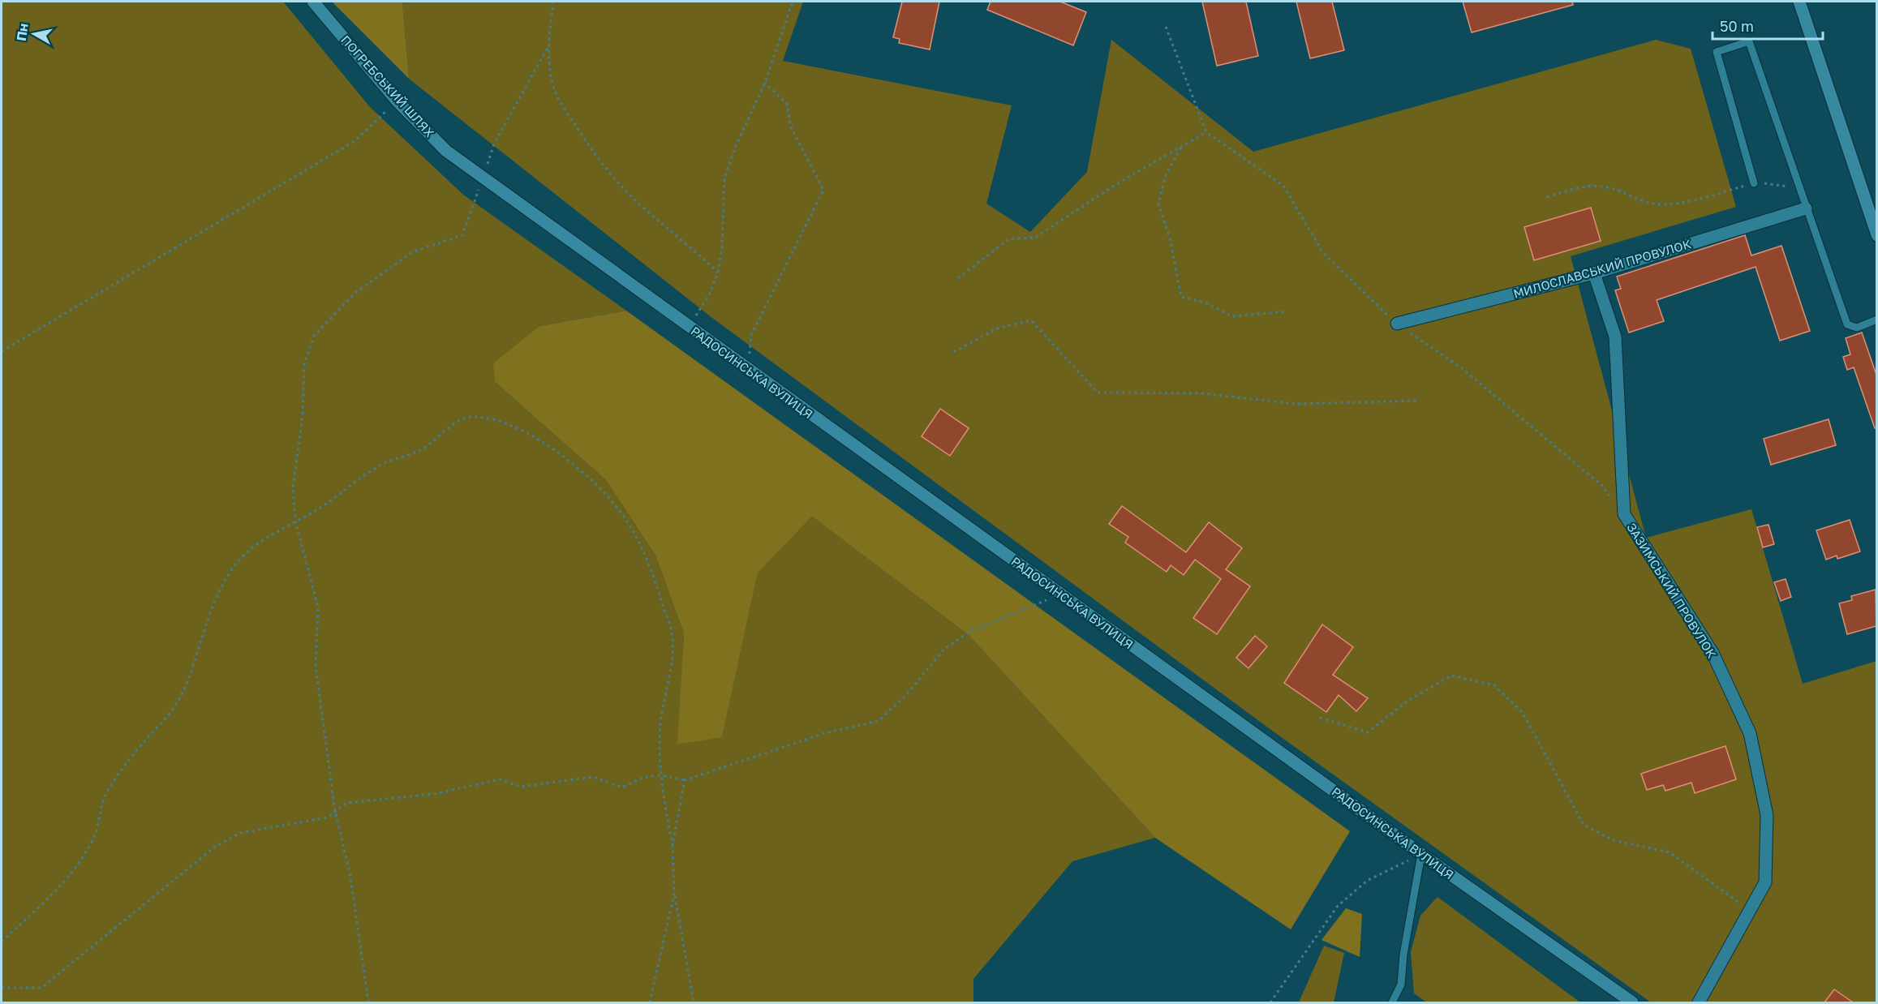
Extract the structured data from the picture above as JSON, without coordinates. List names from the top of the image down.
{
  "streets": {
    "main road": ["ПОГРЕБСЬКИЙ ШЛЯХ", "РАДОСИНСЬКА ВУЛИЦЯ"],
    "street": ["МИЛОСЛАВСЬКИЙ ПРОВУЛОК", "ЗАЗИМСЬКИЙ ПРОВУЛОК"]
  },
  "crossings": [
    ["ПОГРЕБСЬКИЙ ШЛЯХ", "РАДОСИНСЬКА ВУЛИЦЯ"],
    ["МИЛОСЛАВСЬКИЙ ПРОВУЛОК", "ЗАЗИМСЬКИЙ ПРОВУЛОК"]
  ],
  "scale_bar": "50 m",
  "north": "left"
}
